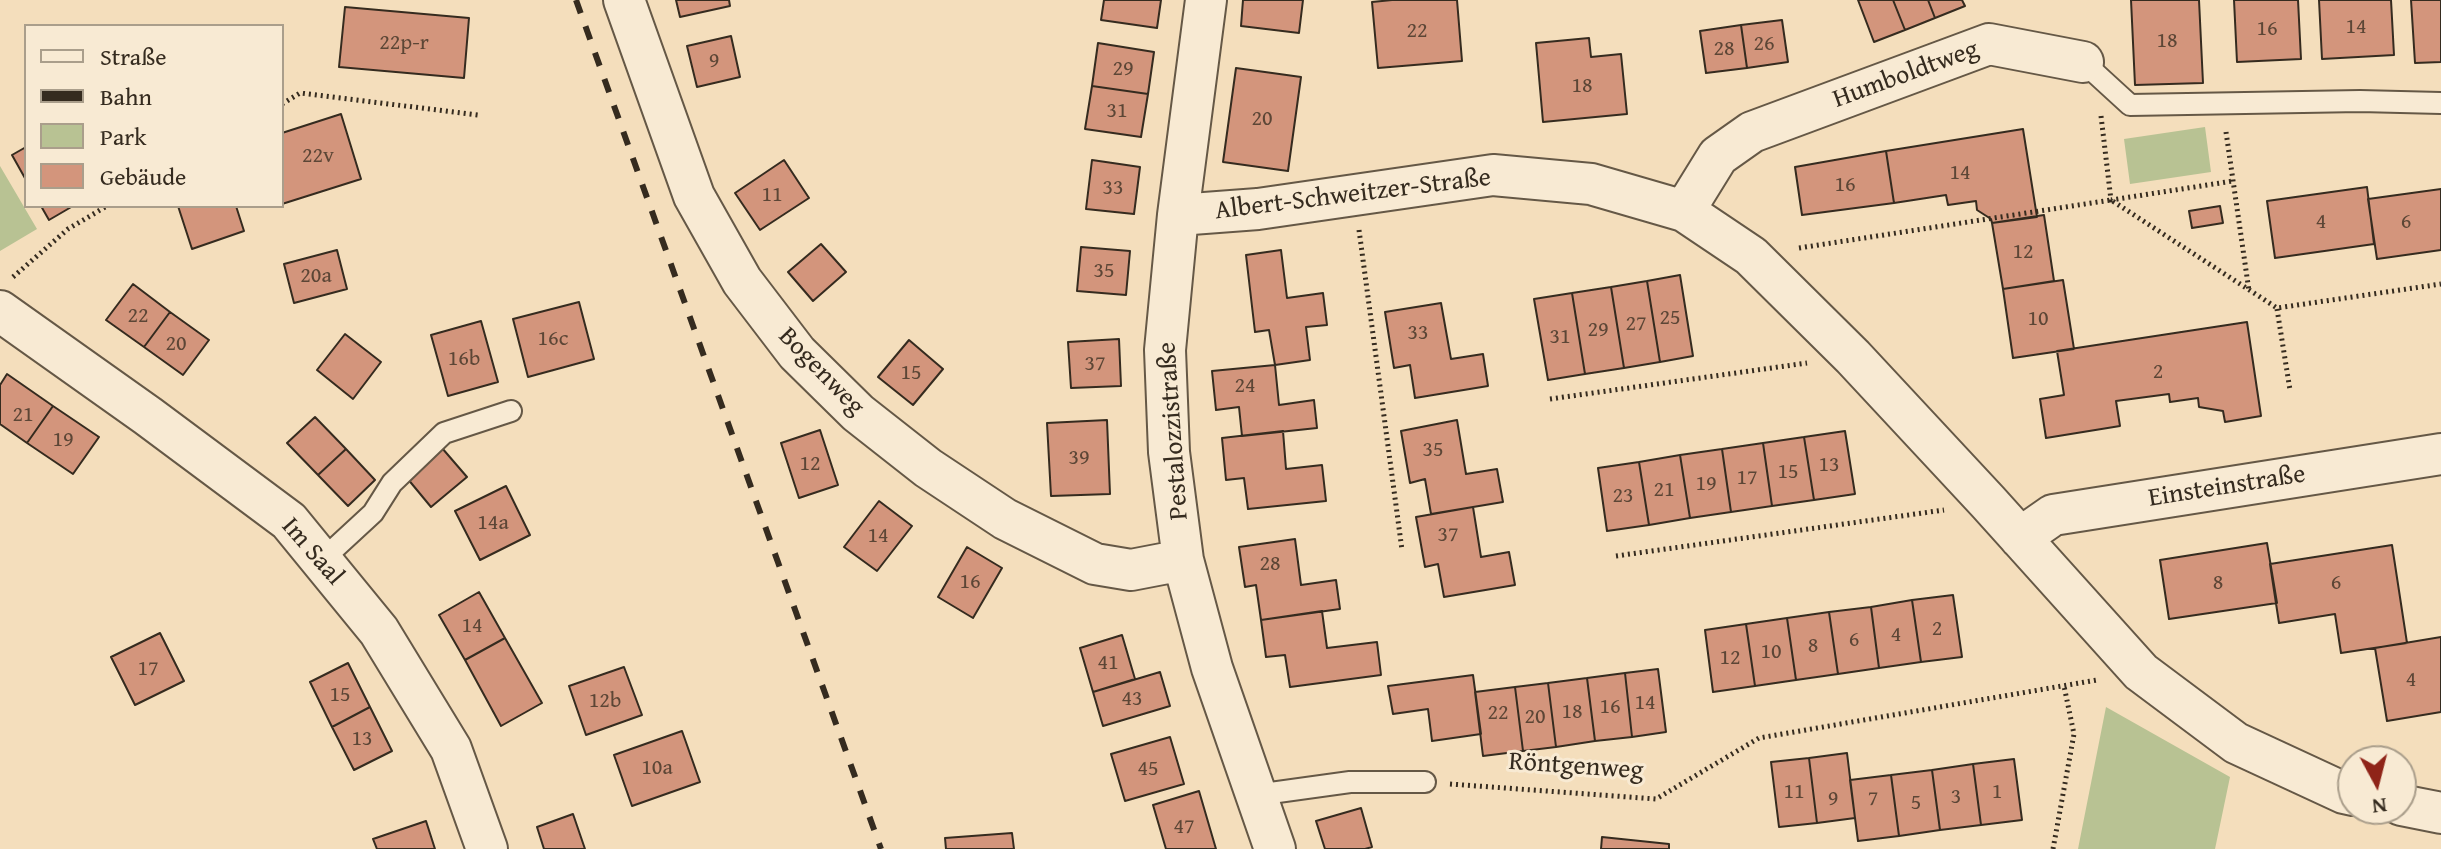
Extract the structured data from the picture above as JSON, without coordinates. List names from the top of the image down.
{
  "streets": {
    "street": [
      "Humboldtweg",
      "Albert-Schweitzer-Straße",
      "Bogenweg",
      "Pestalozzistraße",
      "Einsteinstraße",
      "Im Saal"
    ],
    "path": ["Röntgenweg"]
  },
  "crossings": [
    ["Humboldtweg", "Albert-Schweitzer-Straße"],
    ["Albert-Schweitzer-Straße", "Pestalozzistraße"],
    ["Albert-Schweitzer-Straße", "Einsteinstraße"],
    ["Albert-Schweitzer-Straße", "Röntgenweg"],
    ["Bogenweg", "Pestalozzistraße"]
  ],
  "house_numbers": [
    "14",
    "16",
    "22",
    "18",
    "22p-r",
    "26",
    "28",
    "9",
    "29",
    "18",
    "31",
    "20",
    "22v",
    "14",
    "16",
    "33",
    "11",
    "4",
    "6",
    "12",
    "35",
    "20a",
    "22",
    "25",
    "10",
    "27",
    "29",
    "33",
    "31",
    "16c",
    "20",
    "16b",
    "37",
    "2",
    "15",
    "24",
    "21",
    "19",
    "35",
    "39",
    "12",
    "13",
    "15",
    "17",
    "19",
    "21",
    "23",
    "14a",
    "37",
    "14",
    "28",
    "16",
    "8",
    "6",
    "14",
    "2",
    "4",
    "6",
    "8",
    "10",
    "12",
    "41",
    "17",
    "4",
    "15",
    "43",
    "12b",
    "14",
    "16",
    "18",
    "22",
    "20",
    "13",
    "10a",
    "45",
    "11",
    "1",
    "3",
    "9",
    "7",
    "5",
    "47"
  ],
  "legend": [
    "Straße",
    "Bahn",
    "Park",
    "Gebäude"
  ],
  "north": "bottom"
}
